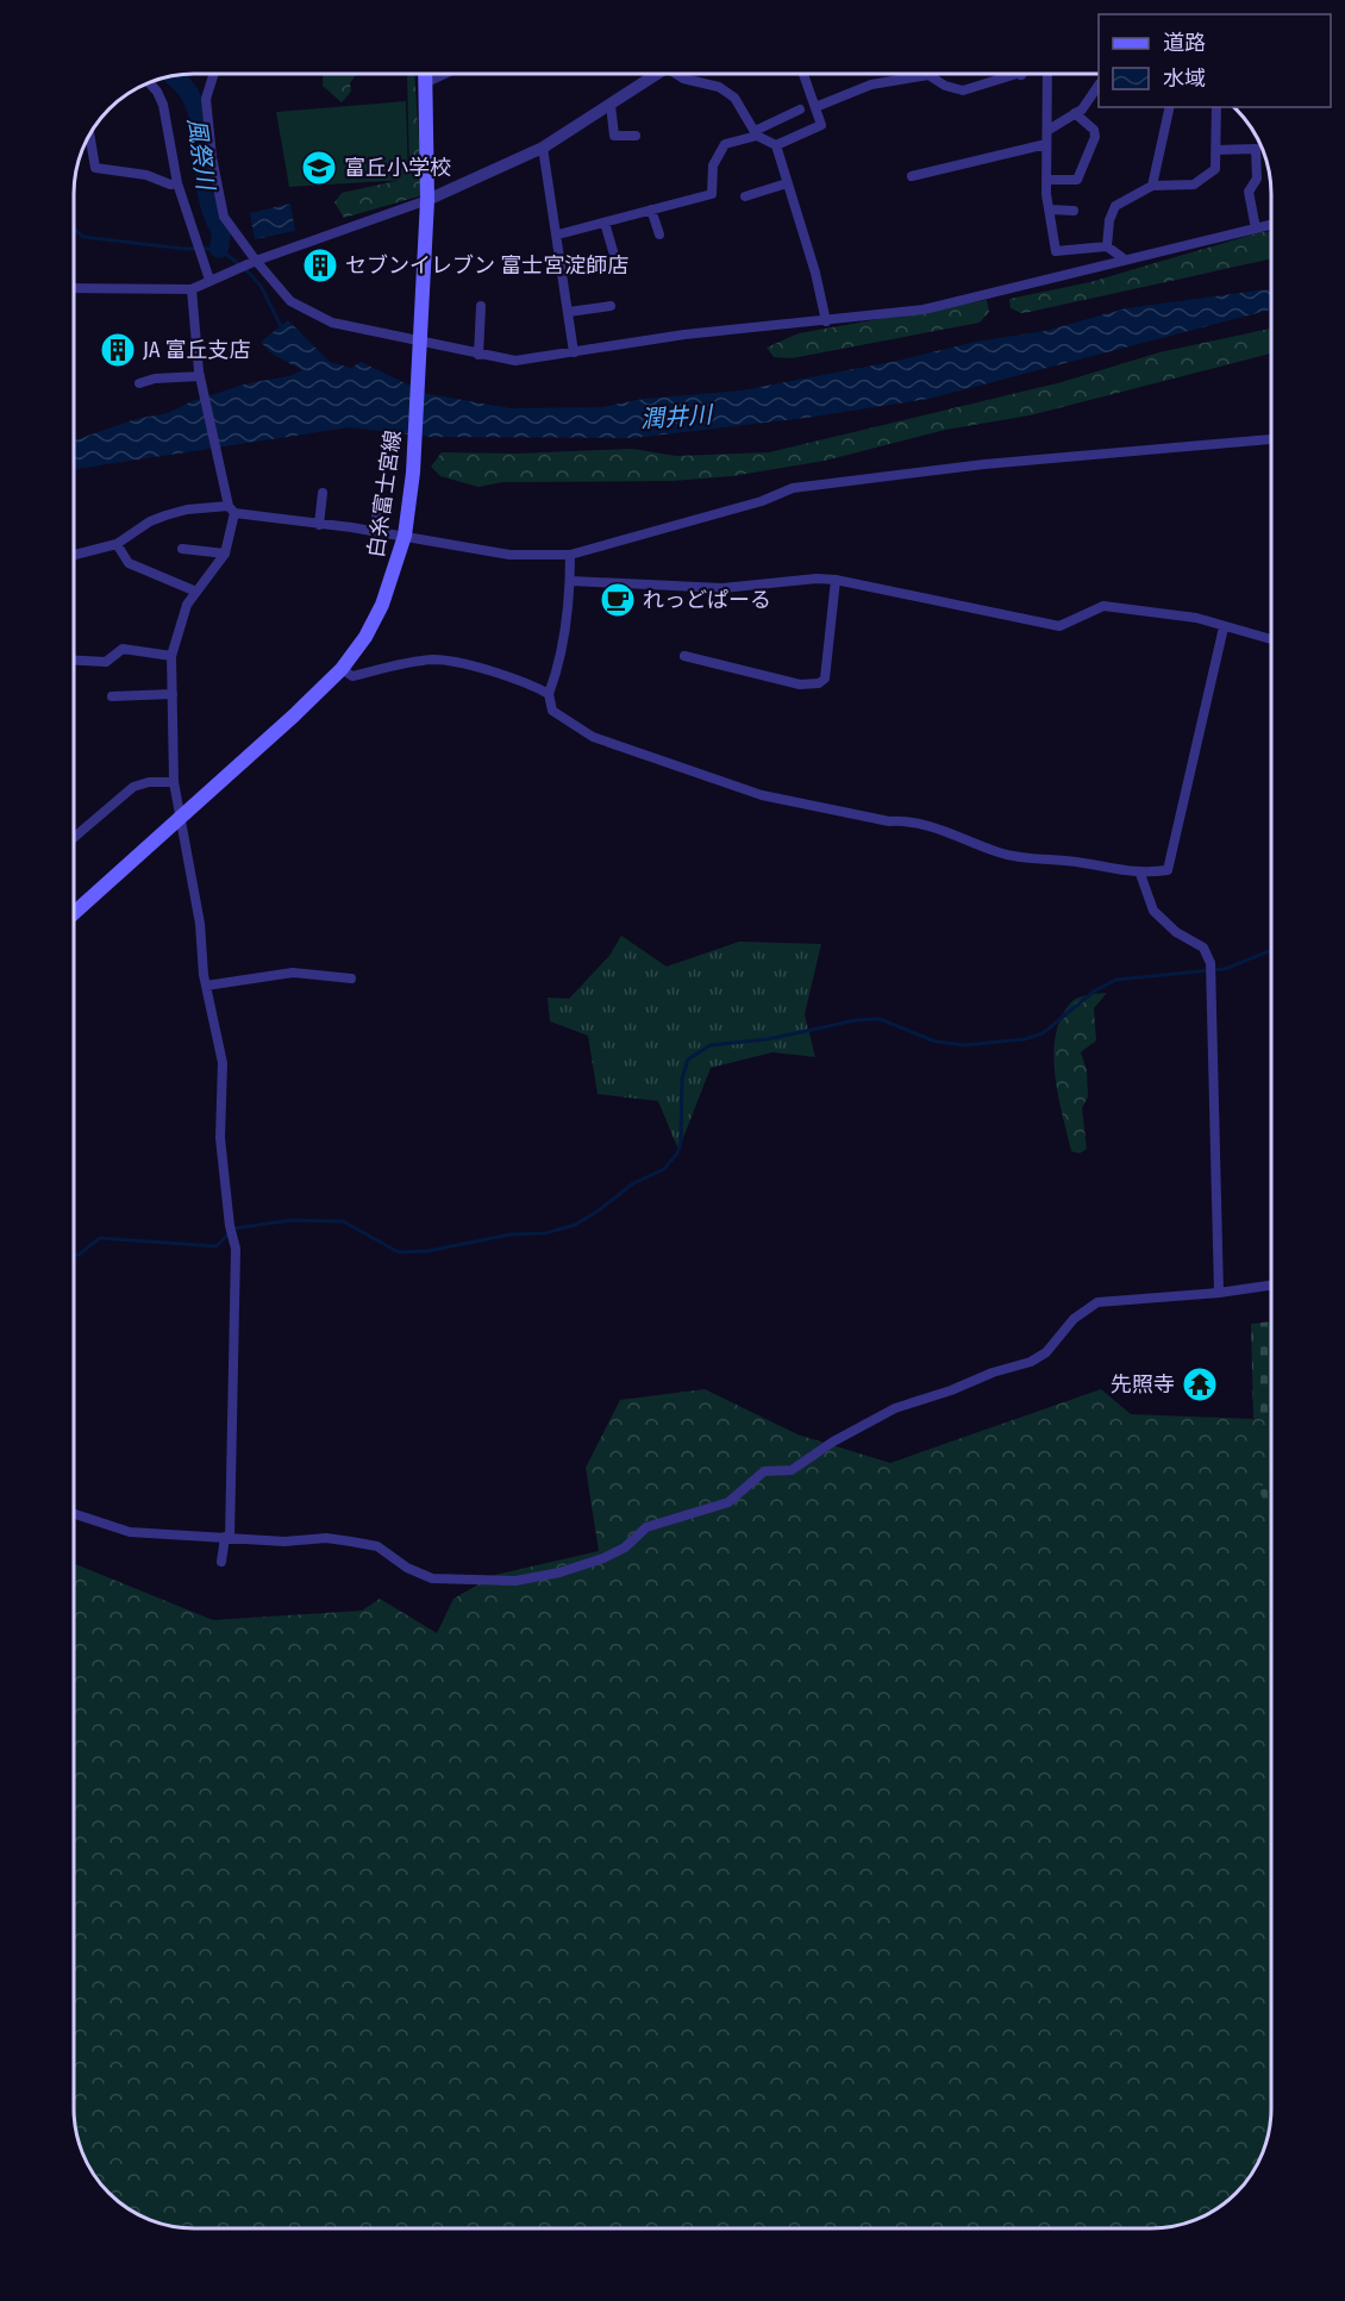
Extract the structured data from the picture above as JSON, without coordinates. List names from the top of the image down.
{
  "streets": {
    "main road": ["白糸富士宮線"]
  },
  "water": ["風祭川", "潤井川"],
  "places": {
    "school or university": ["富丘小学校"],
    "building": ["セブンイレブン 富士宮淀師店", "JA 富丘支店"],
    "cafe": ["れっどぱーる"],
    "temple": ["先照寺"]
  },
  "legend": ["道路", "水域"]
}
